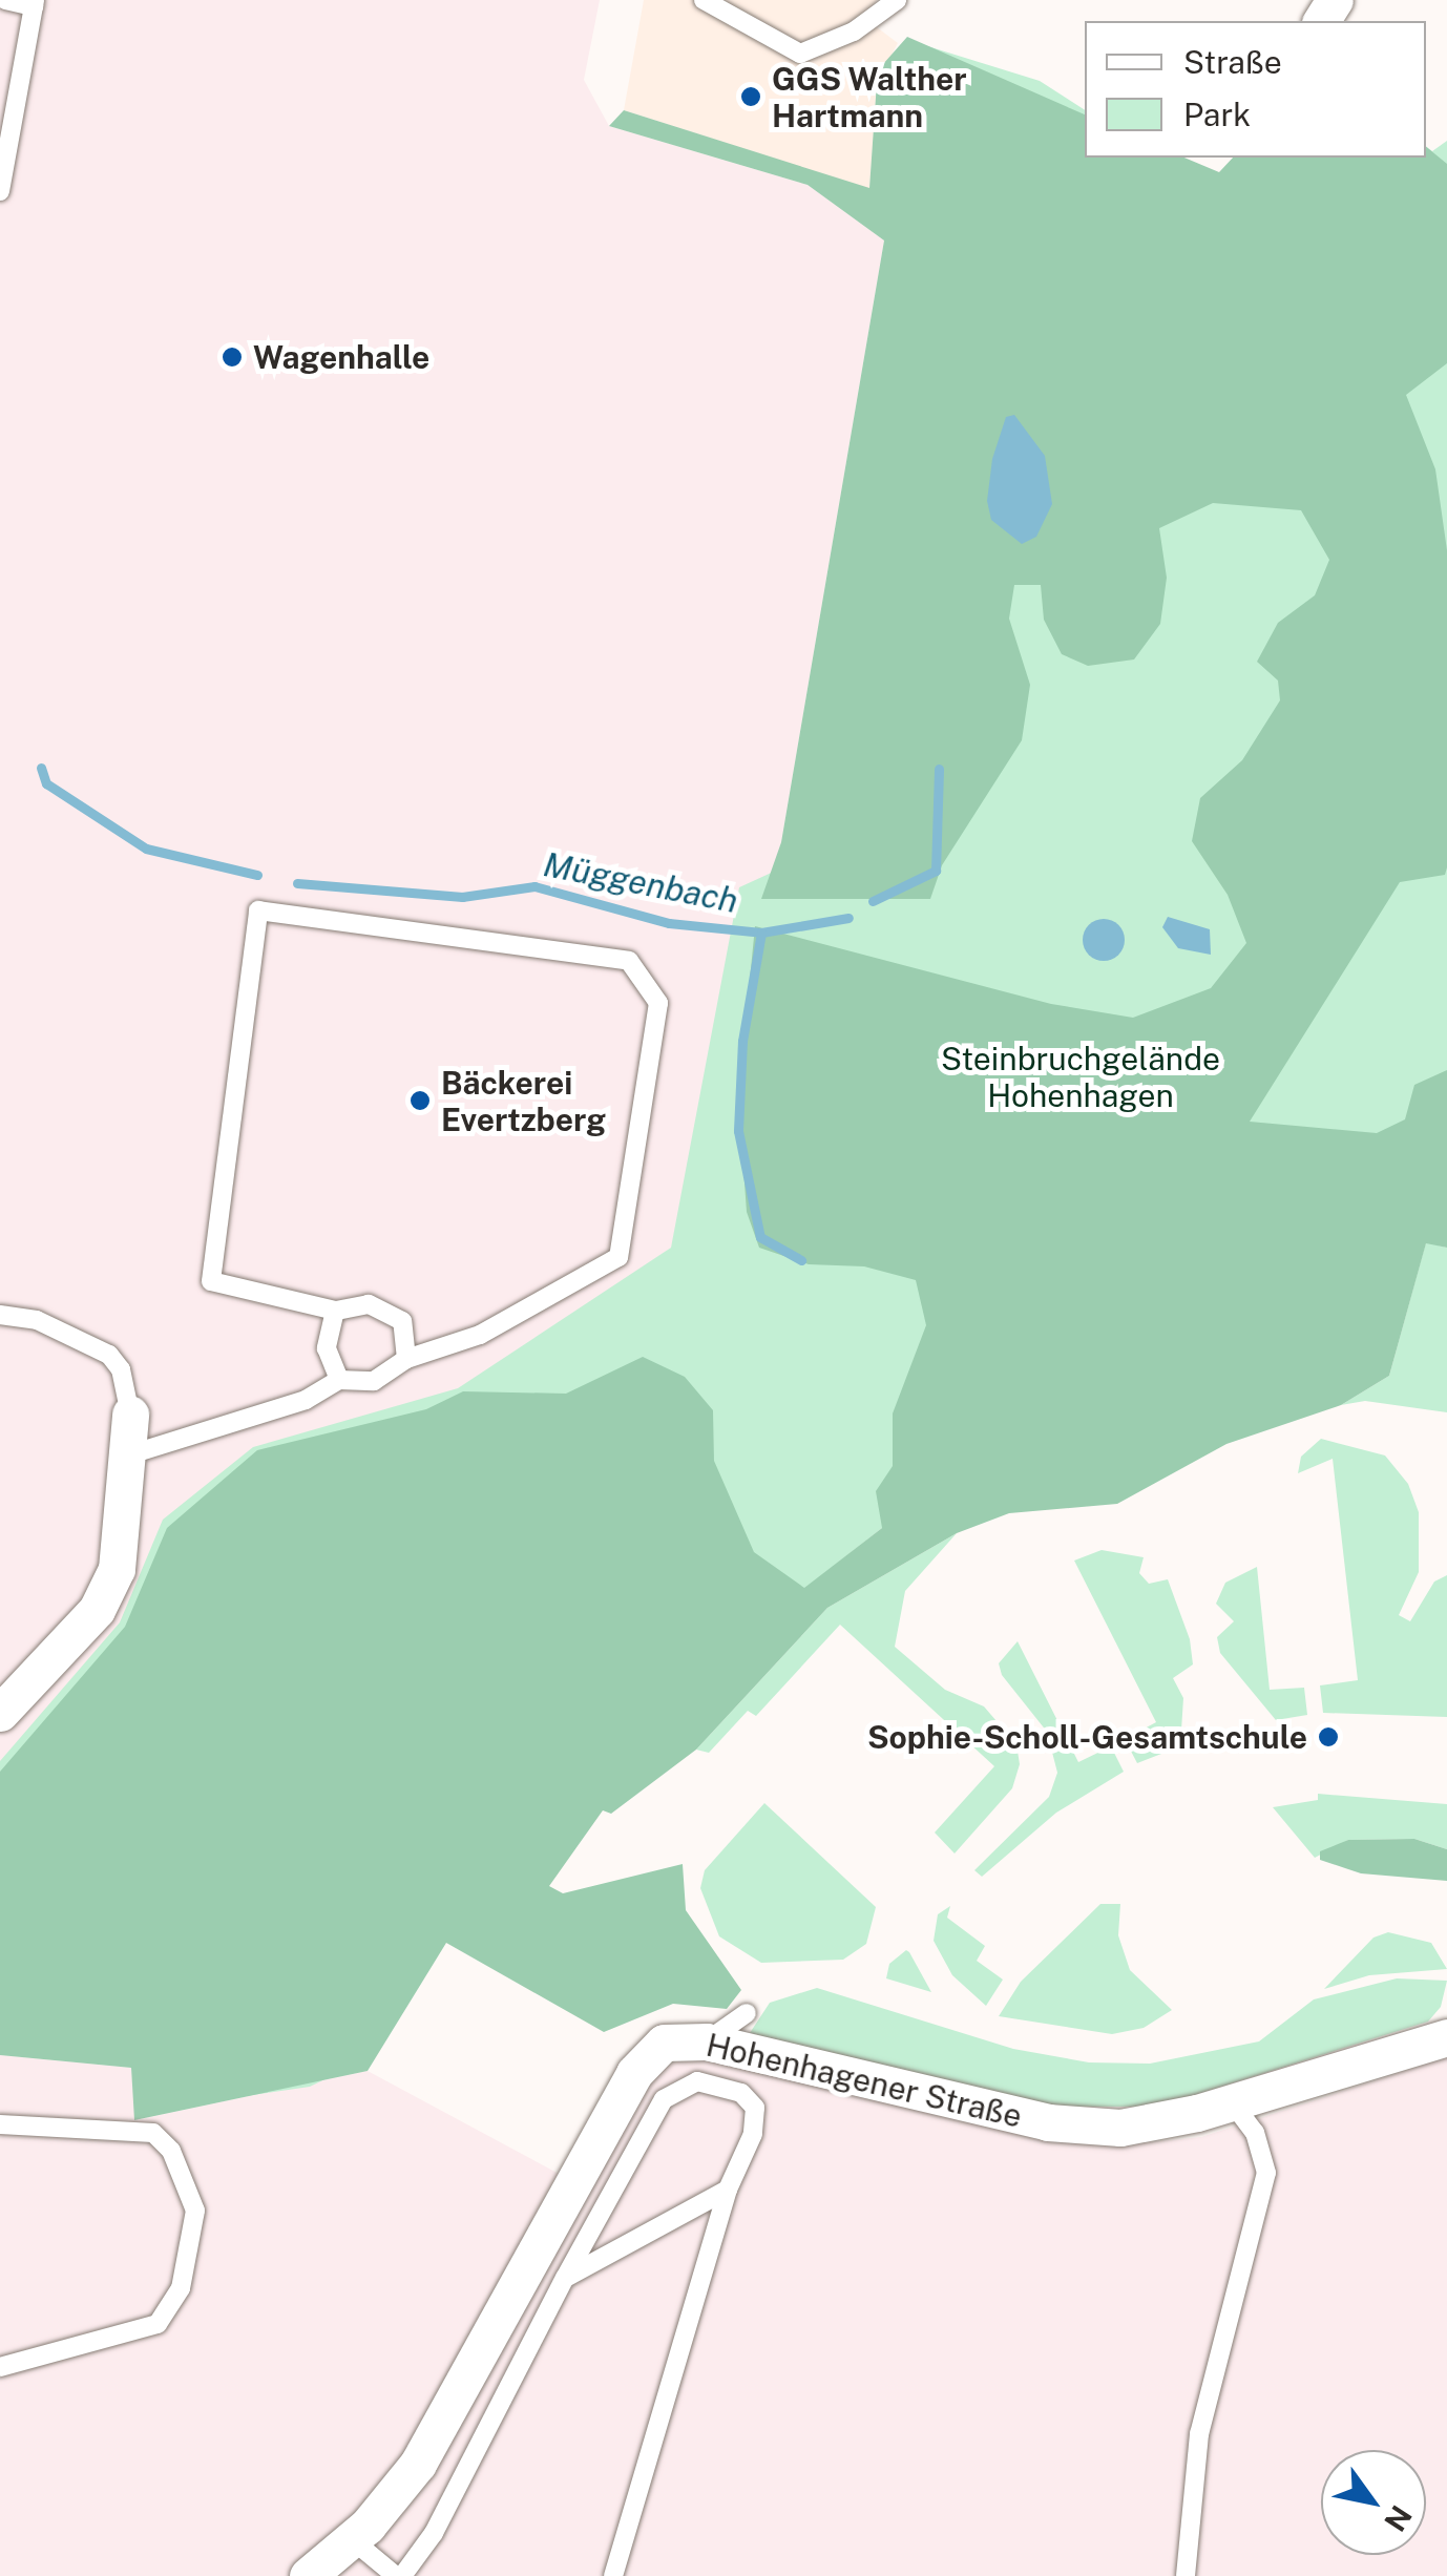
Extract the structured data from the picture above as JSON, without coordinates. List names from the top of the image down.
{
  "streets": {
    "street": ["Hohenhagener Straße"]
  },
  "water": ["Müggenbach"],
  "parks": ["Steinbruchgelände Hohenhagen"],
  "places": [
    "GGS Walther Hartmann",
    "Wagenhalle",
    "Bäckerei Evertzberg",
    "Sophie-Scholl-Gesamtschule"
  ],
  "legend": ["Straße", "Park"],
  "north": "bottom right"
}
